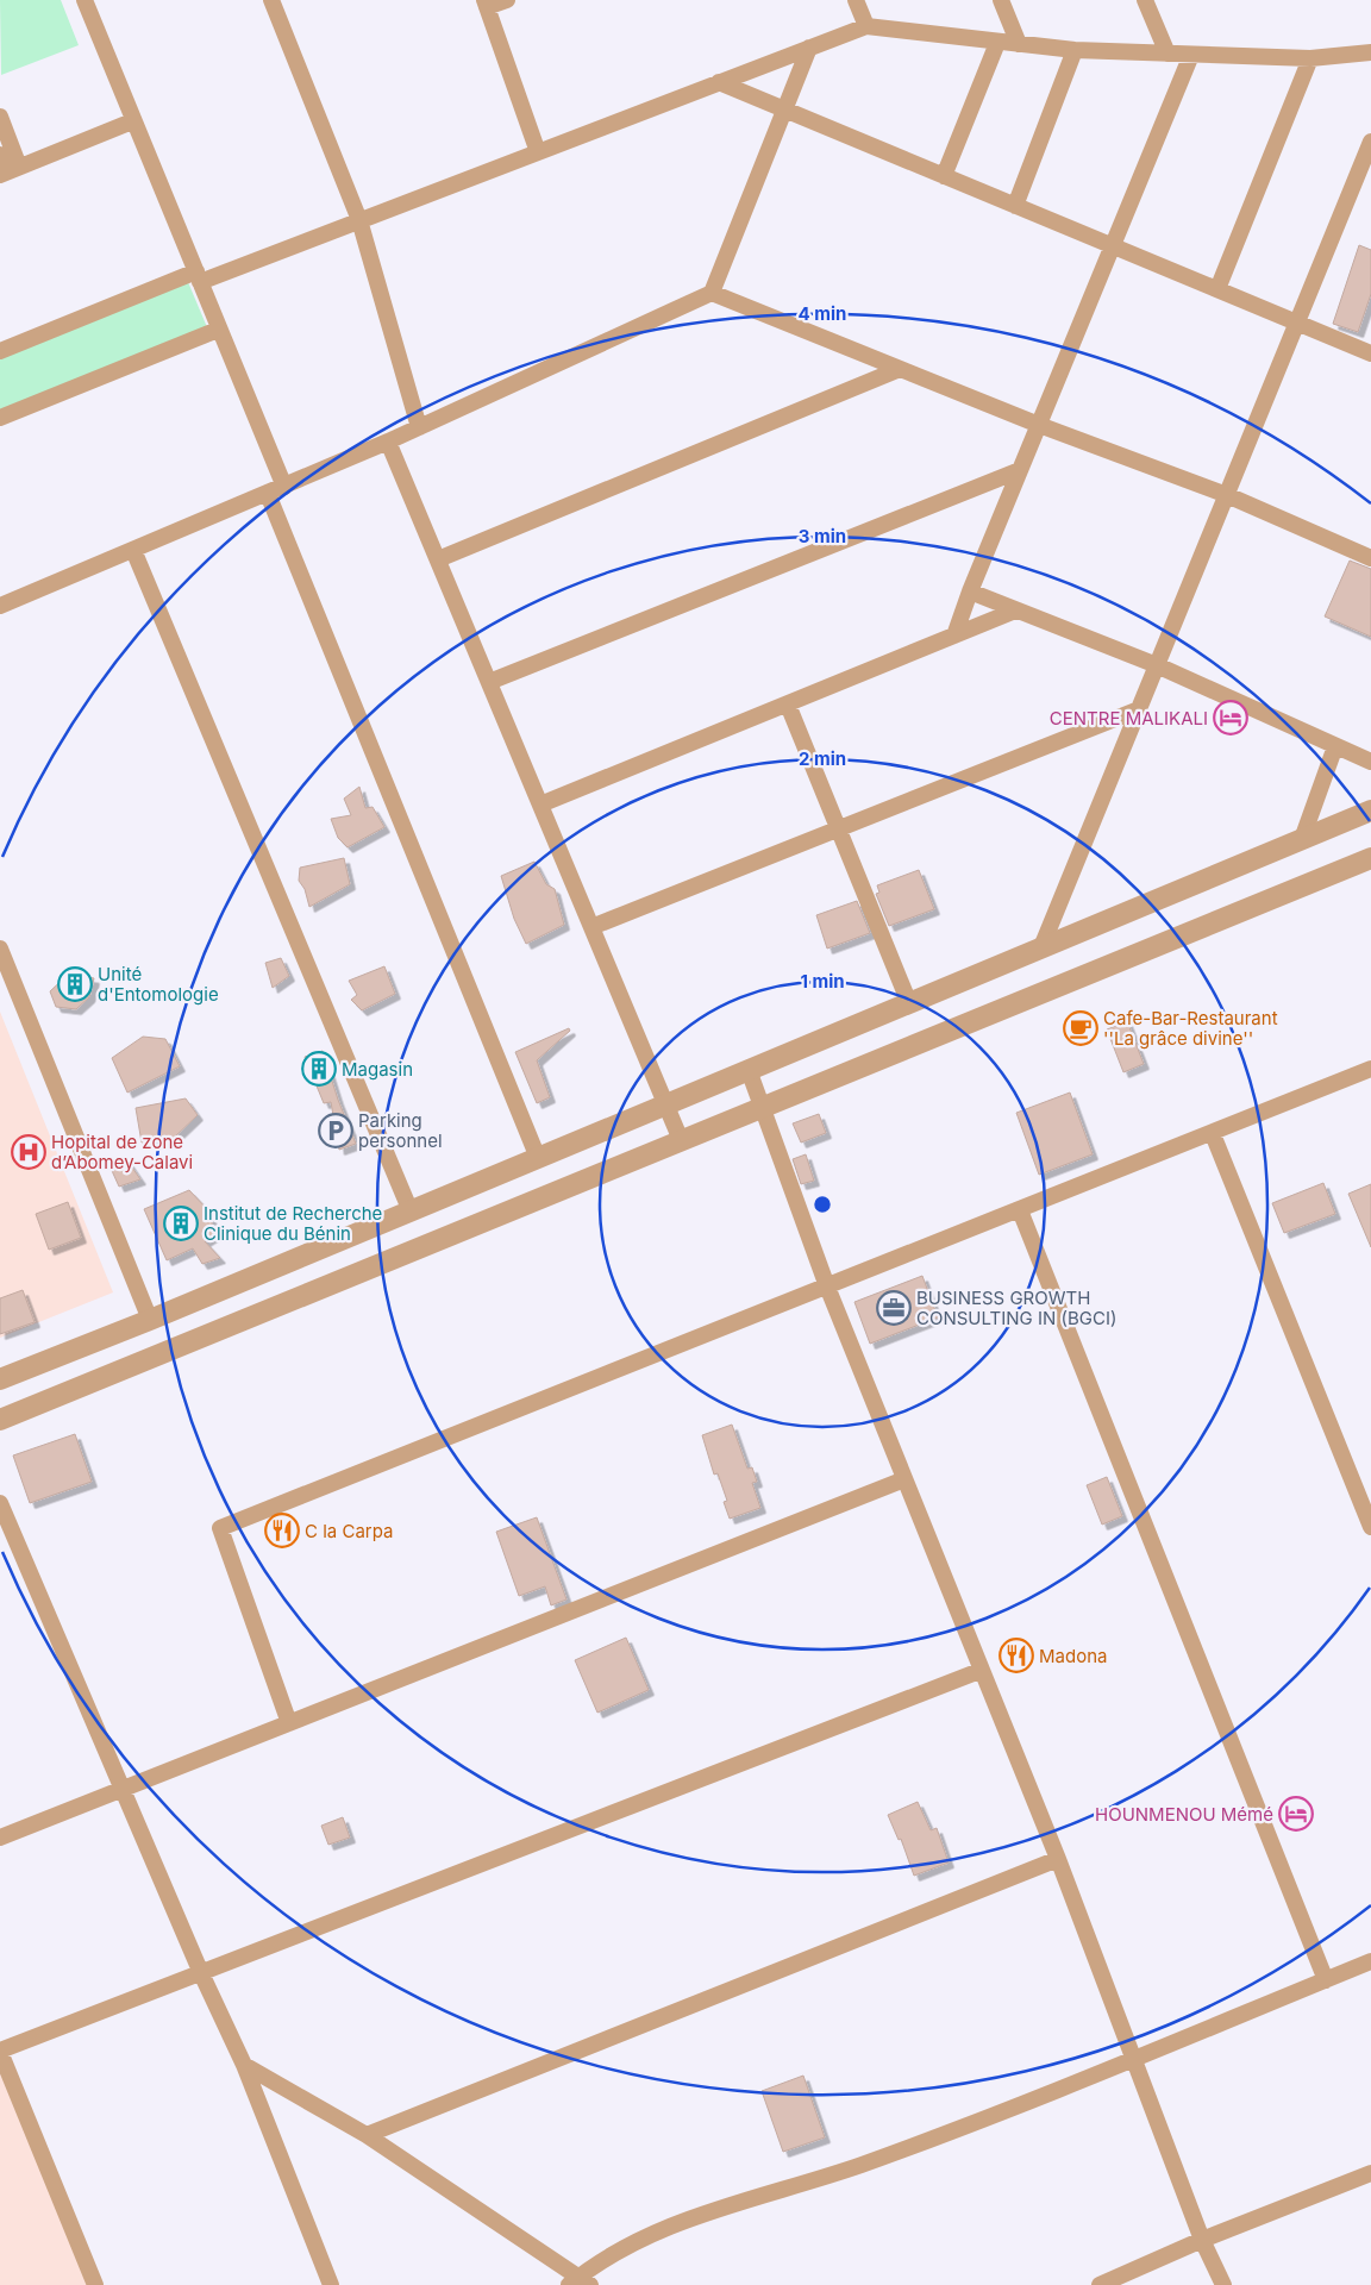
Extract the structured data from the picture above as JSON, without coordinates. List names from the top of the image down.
{
  "places": {
    "hotel": ["CENTRE MALIKALI", "HOUNMENOU Mémé"],
    "building": ["Unité d'Entomologie", "Magasin", "Institut de Recherche Clinique du Bénin"],
    "cafe": ["Cafe-Bar-Restaurant ''La grâce divine''"],
    "parking": ["Parking personnel"],
    "hospital": ["Hopital de zone d’Abomey-Calavi"],
    "office": ["BUSINESS GROWTH CONSULTING IN (BGCI)"],
    "restaurant": ["C la Carpa", "Madona"]
  },
  "rings": [
    "4 min",
    "3 min",
    "2 min",
    "1 min"
  ]
}
